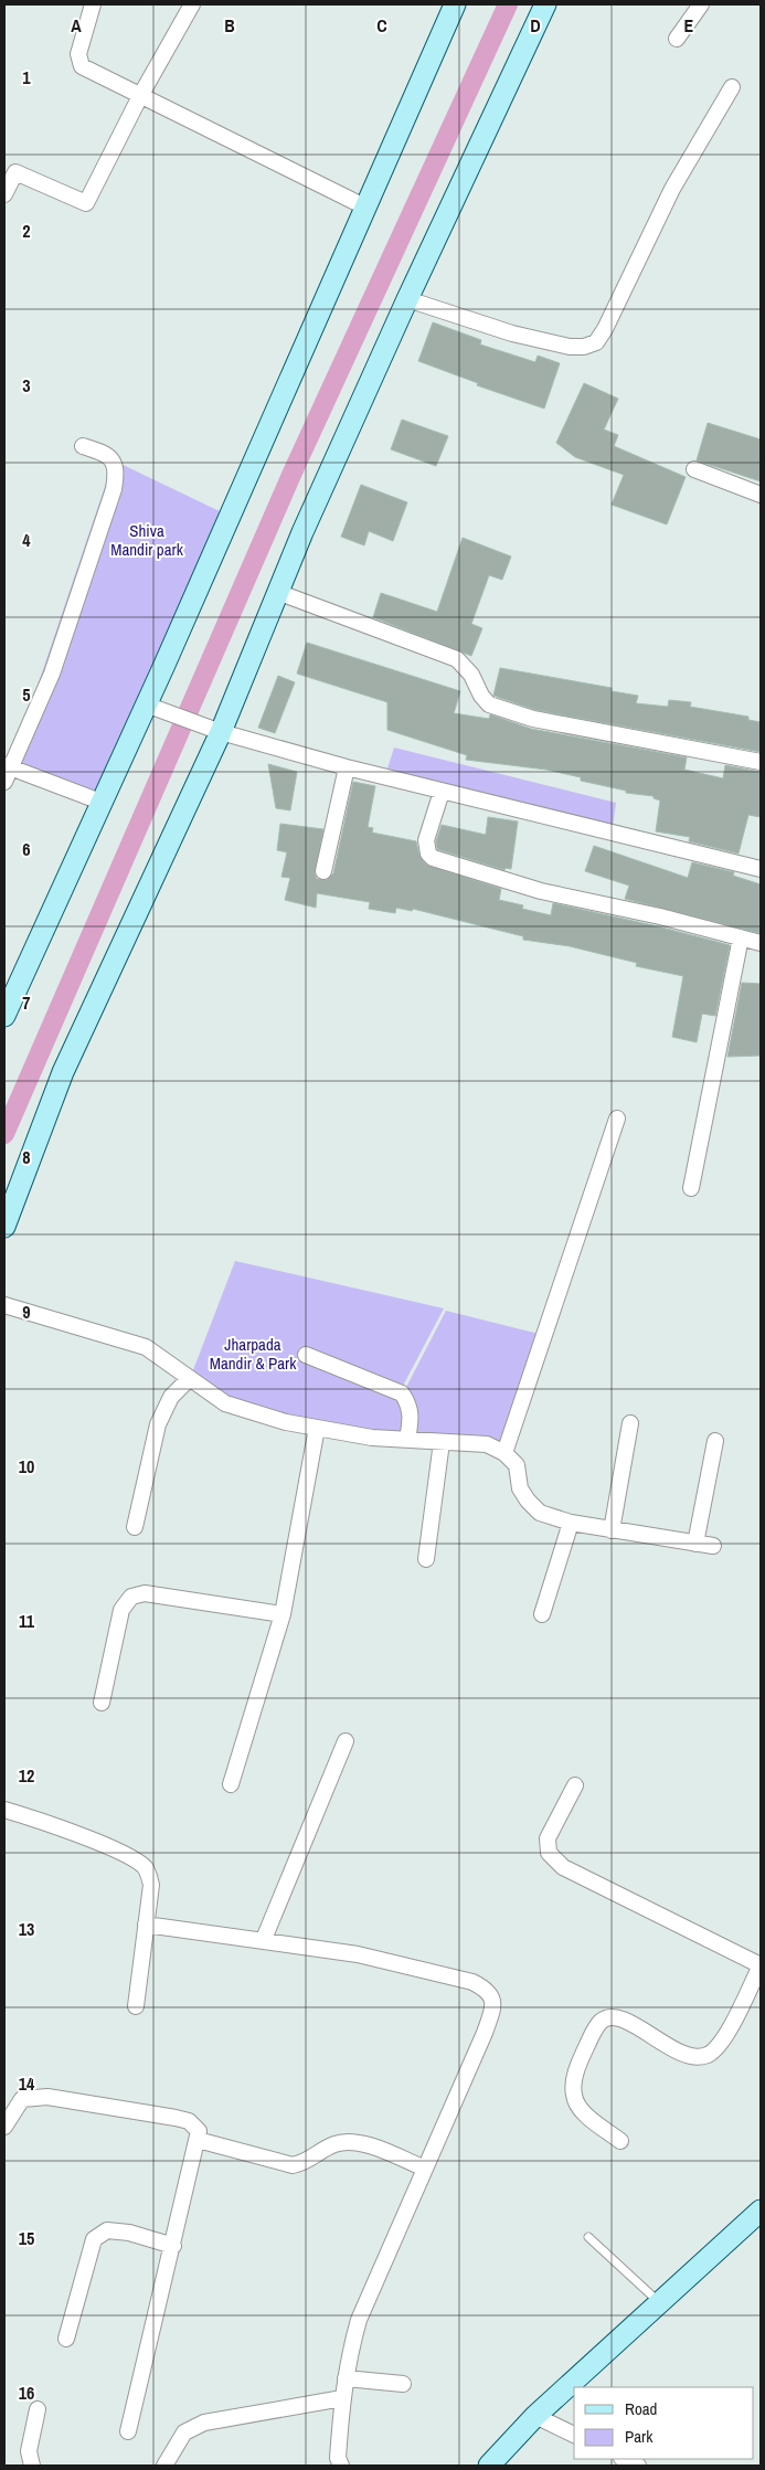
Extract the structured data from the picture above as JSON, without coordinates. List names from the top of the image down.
{
  "parks": ["Shiva Mandir park", "Jharpada Mandir & Park"],
  "legend": ["Road", "Park"],
  "grid": {
    "columns": [
      "A",
      "B",
      "C",
      "D",
      "E"
    ],
    "rows": [
      "1",
      "2",
      "3",
      "4",
      "5",
      "6",
      "7",
      "8",
      "9",
      "10",
      "11",
      "12",
      "13",
      "14",
      "15",
      "16"
    ]
  }
}
